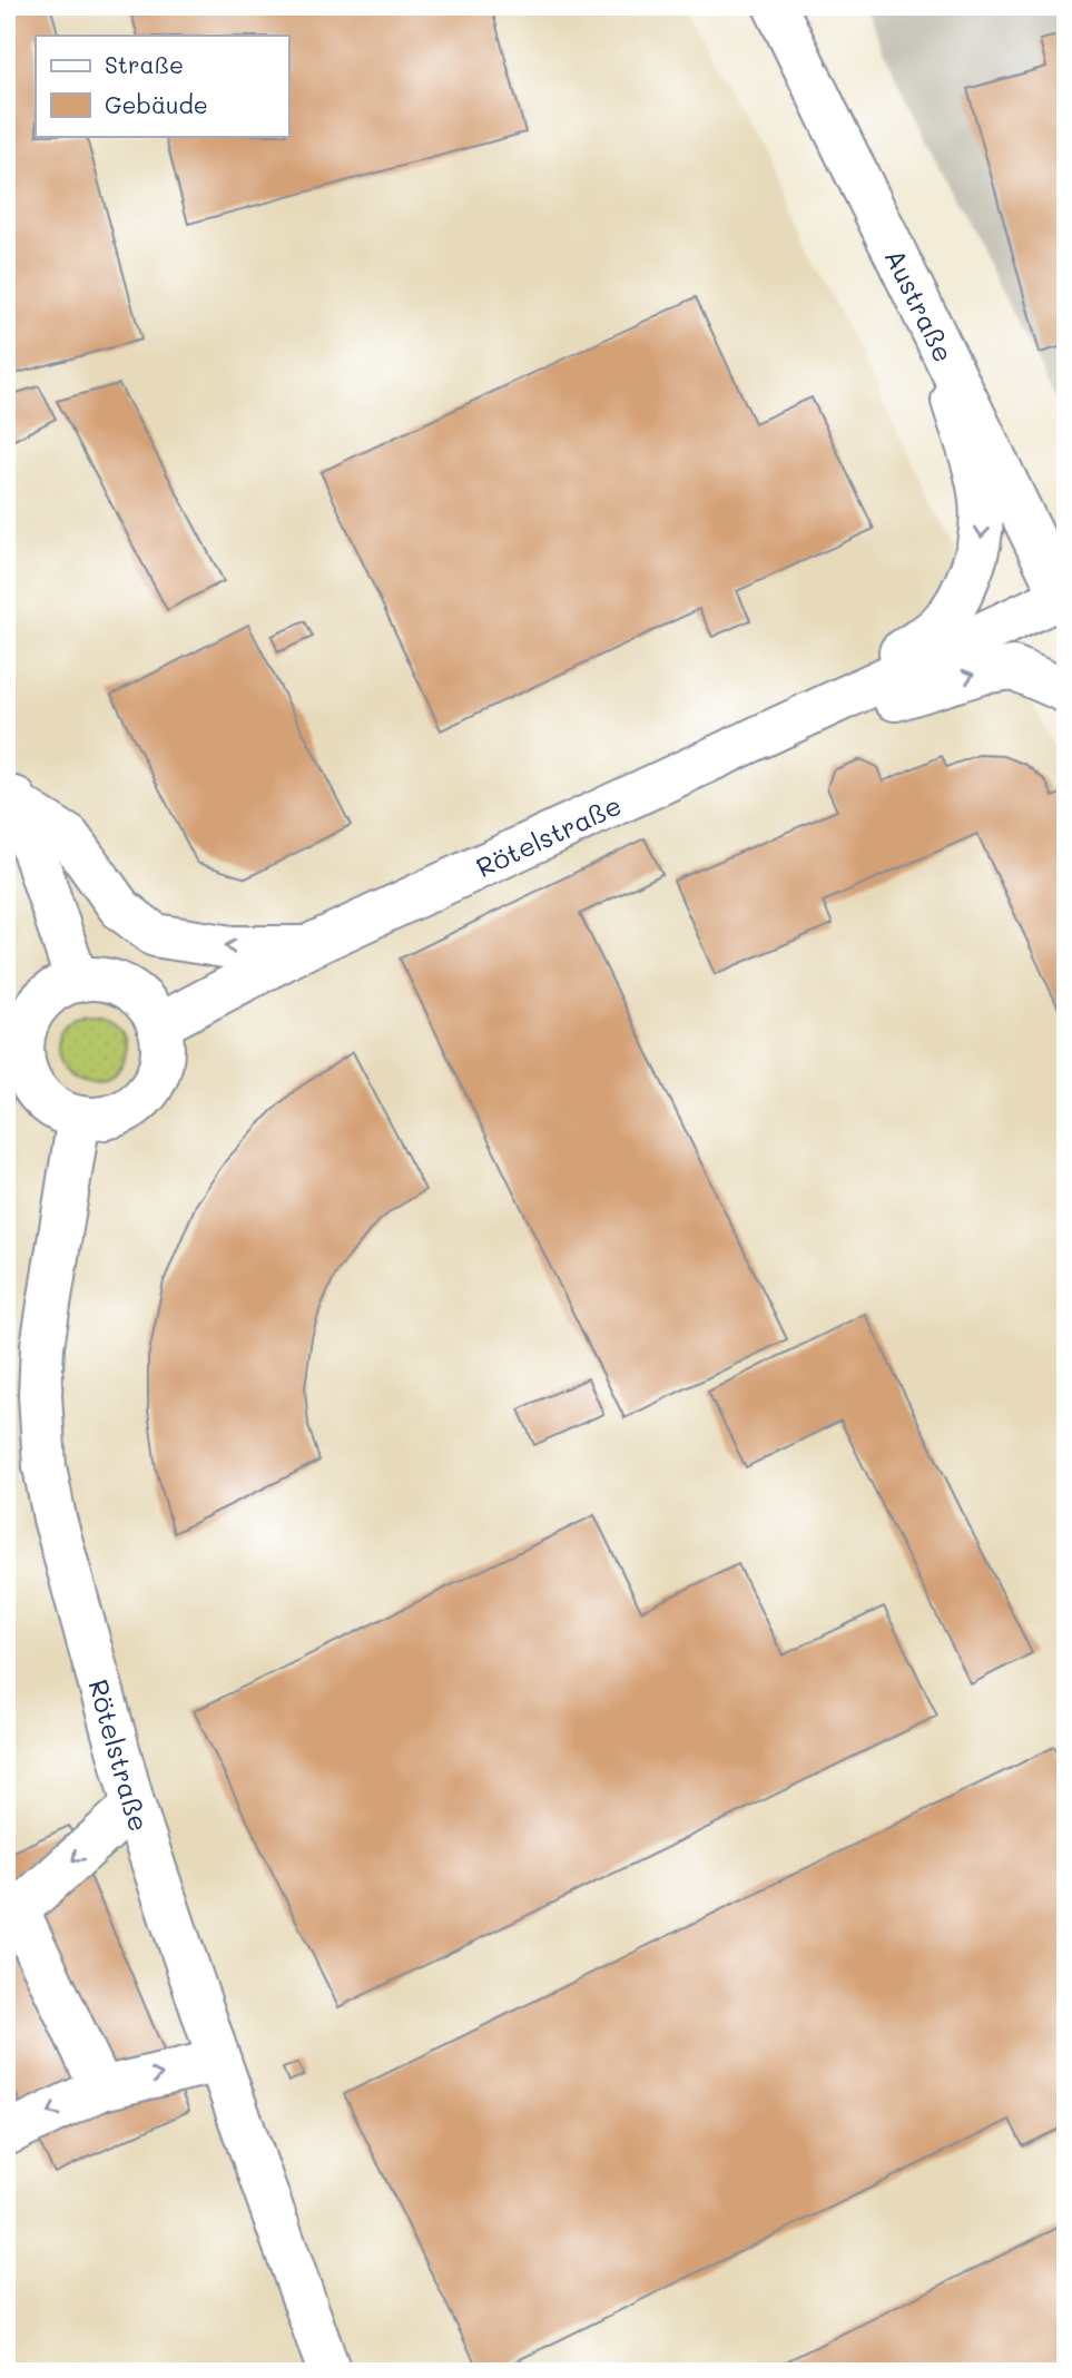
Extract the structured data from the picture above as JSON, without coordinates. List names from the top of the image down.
{
  "streets": {
    "street": ["Austraße", "Rötelstraße"]
  },
  "crossings": [
    ["Austraße", "Rötelstraße"]
  ],
  "legend": ["Straße", "Gebäude"]
}
